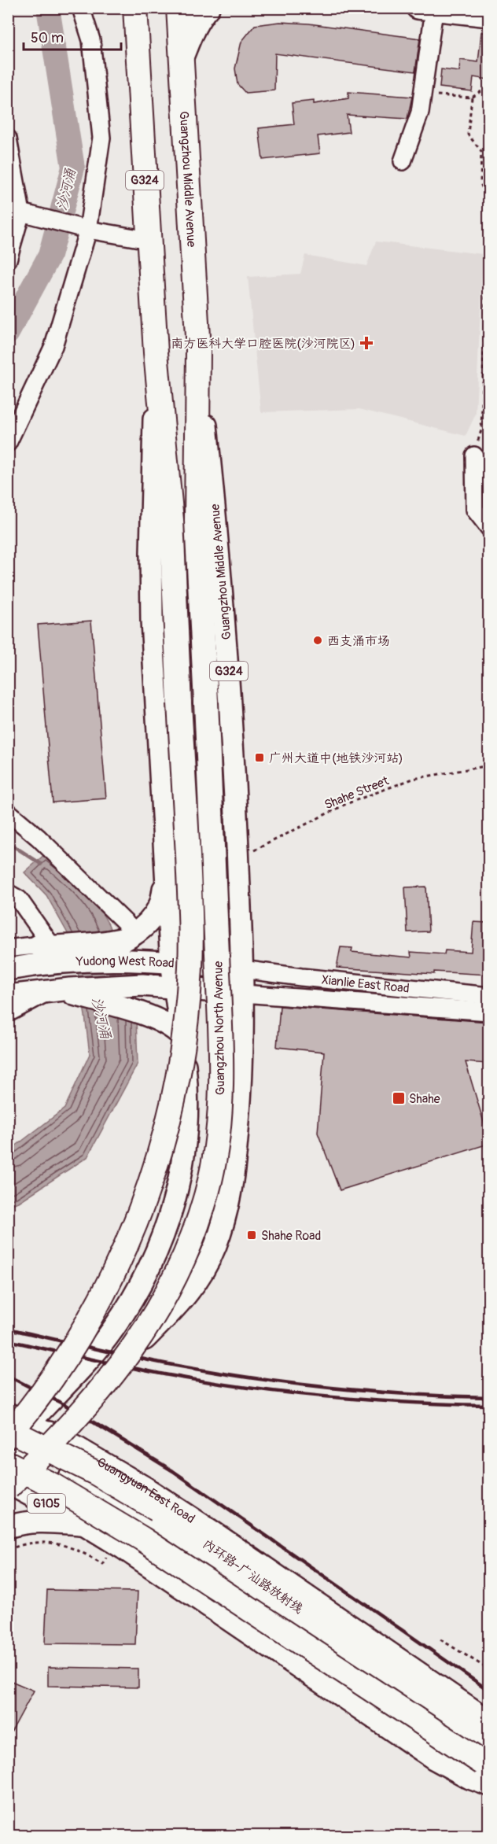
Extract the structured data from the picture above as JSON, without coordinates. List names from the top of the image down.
{
  "streets": {
    "highway": [
      "Guangzhou Middle Avenue",
      "G324",
      "Guangzhou North Avenue",
      "内环路-广汕路放射线"
    ],
    "main road": ["Yudong West Road", "Guangyuan East Road", "G105"],
    "street": ["Xianlie East Road"],
    "path": ["Shahe Street"]
  },
  "crossings": [
    ["Guangzhou Middle Avenue", "Shahe Street"],
    ["Guangzhou Middle Avenue", "Yudong West Road"],
    ["Guangzhou Middle Avenue", "Xianlie East Road"],
    ["Guangzhou Middle Avenue", "Guangzhou North Avenue"],
    ["G324", "Yudong West Road"],
    ["Yudong West Road", "Xianlie East Road"],
    ["Yudong West Road", "Guangzhou North Avenue"],
    ["Xianlie East Road", "Guangzhou North Avenue"],
    ["Guangzhou North Avenue", "Guangyuan East Road"],
    ["Guangzhou North Avenue", "内环路-广汕路放射线"],
    ["Guangyuan East Road", "内环路-广汕路放射线"]
  ],
  "water": ["沙河涌"],
  "places": {
    "health": ["南方医科大学口腔医院(沙河院区)"],
    "other": ["西支涌市场"],
    "transit": ["广州大道中(地铁沙河站)", "Shahe", "Shahe Road"]
  },
  "scale_bar": "50 m"
}
